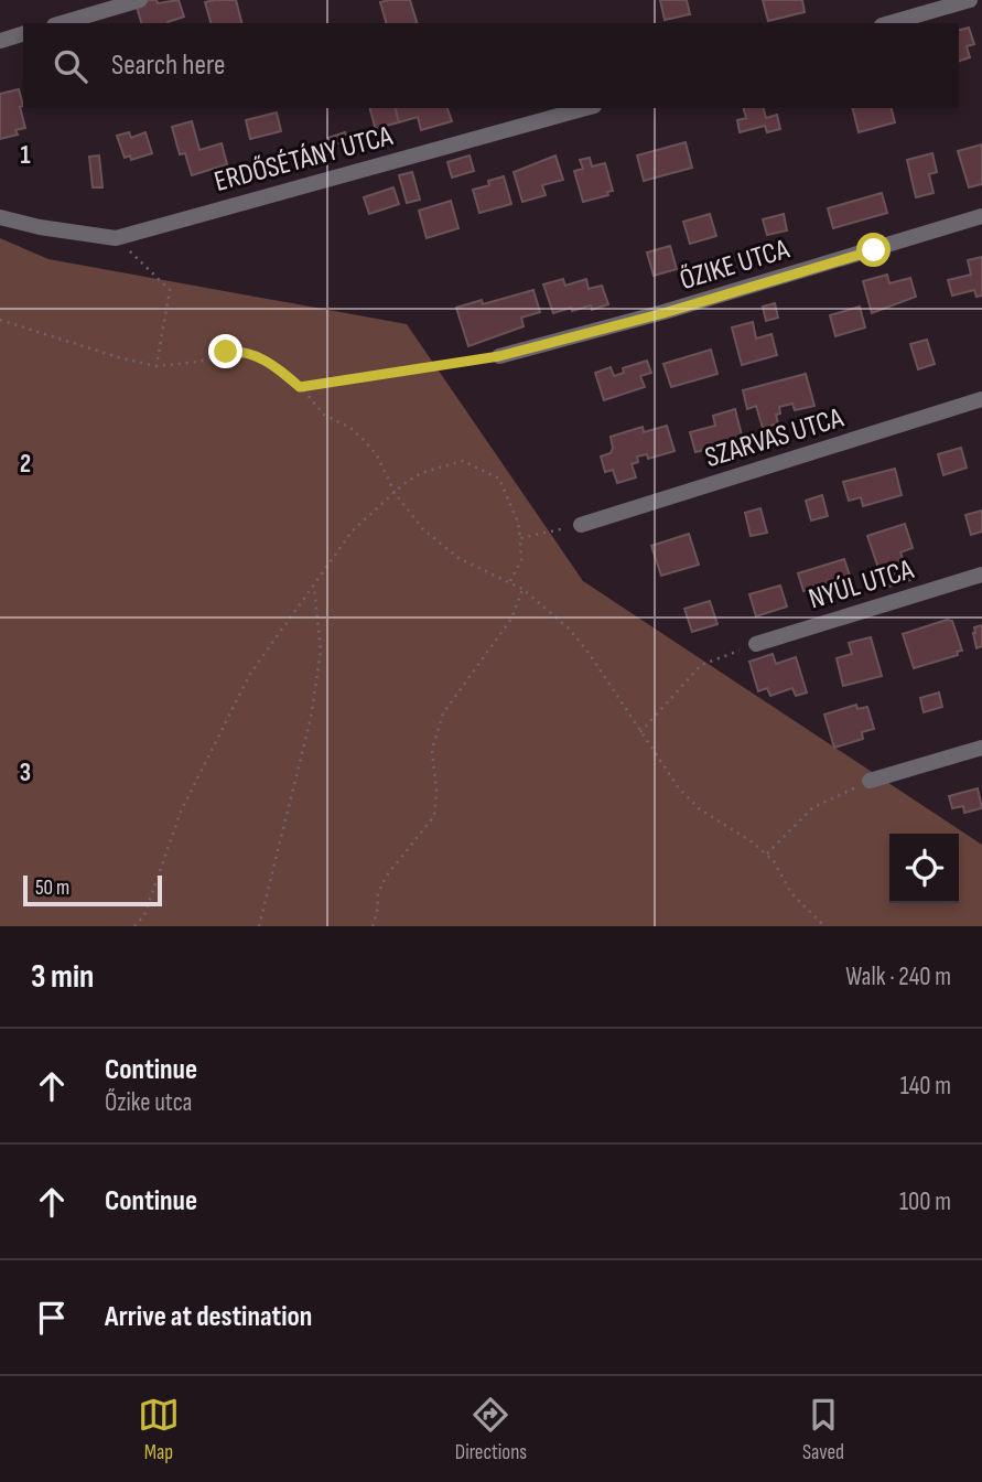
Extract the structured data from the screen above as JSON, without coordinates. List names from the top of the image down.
{
  "streets": {
    "street": [
      "ERDŐSÉTÁNY UTCA",
      "ŐZIKE UTCA",
      "SZARVAS UTCA",
      "NYÚL UTCA"
    ]
  },
  "scale_bar": "50 m",
  "page": {
    "search": "Search here",
    "scale": "50 m",
    "heading": ["3 min", "Walk · 240 m"],
    "list": [
      ["Continue", "Őzike utca", "140 m"],
      ["Continue", "100 m"],
      "Arrive at destination"
    ],
    "nav": ["Map", "Directions", "Saved"]
  },
  "grid": {
    "rows": ["1", "2", "3"]
  }
}
